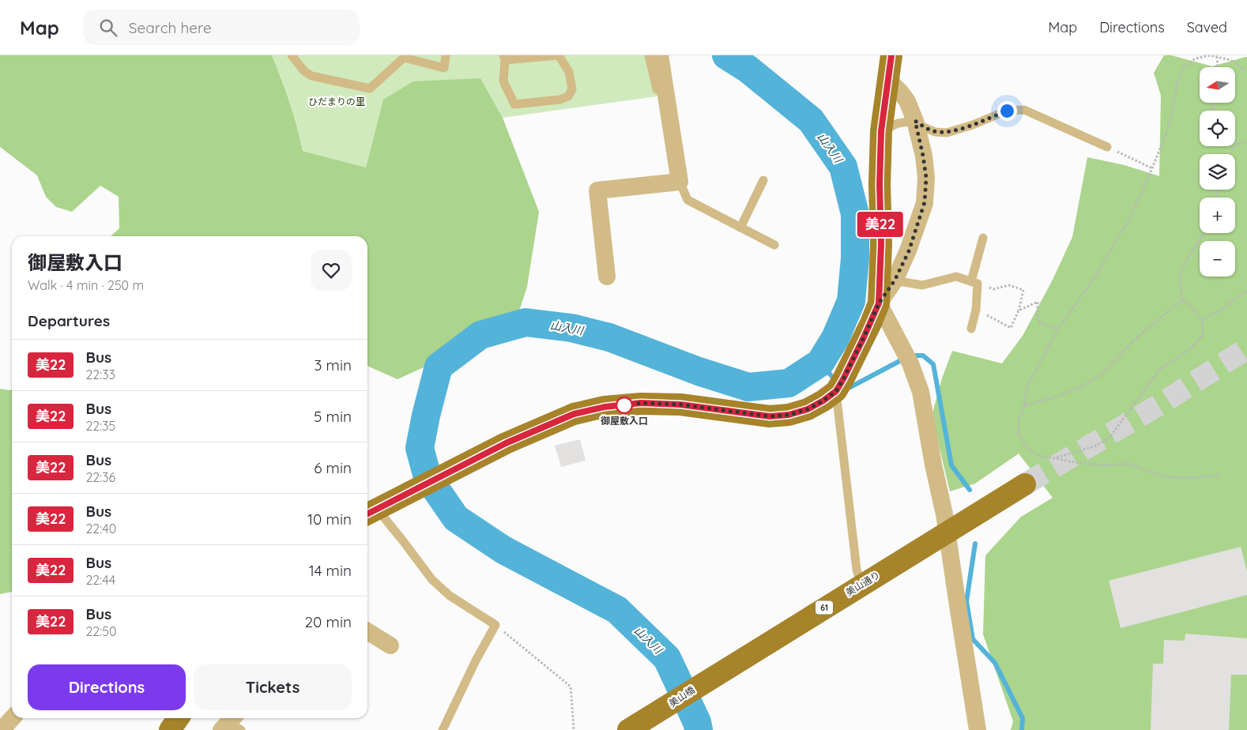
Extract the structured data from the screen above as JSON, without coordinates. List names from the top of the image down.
{
  "streets": {
    "main road": ["美山通り", "61", "美山橋"]
  },
  "crossings": [
    ["美山通り", "美山橋"]
  ],
  "water": ["山入川"],
  "parks": ["ひだまりの里"],
  "places": ["御屋敷入口"],
  "lines": ["bus line 美22"],
  "north": "left",
  "page": {
    "header": "Map",
    "search": "Search here",
    "nav": ["Map", "Directions", "Saved"],
    "on_map": "美22",
    "map_buttons": ["+", "−"],
    "heading": [
      ["御屋敷入口", "Walk · 4 min · 250 m"],
      "Departures"
    ],
    "list": [
      {
        "mark": "美22",
        "name": "Bus",
        "note": "22:33",
        "value": "3 min"
      },
      {
        "mark": "美22",
        "name": "Bus",
        "note": "22:35",
        "value": "5 min"
      },
      {
        "mark": "美22",
        "name": "Bus",
        "note": "22:36",
        "value": "6 min"
      },
      {
        "mark": "美22",
        "name": "Bus",
        "note": "22:40",
        "value": "10 min"
      },
      {
        "mark": "美22",
        "name": "Bus",
        "note": "22:44",
        "value": "14 min"
      },
      {
        "mark": "美22",
        "name": "Bus",
        "note": "22:50",
        "value": "20 min"
      }
    ],
    "buttons": ["Directions", "Tickets"]
  }
}
